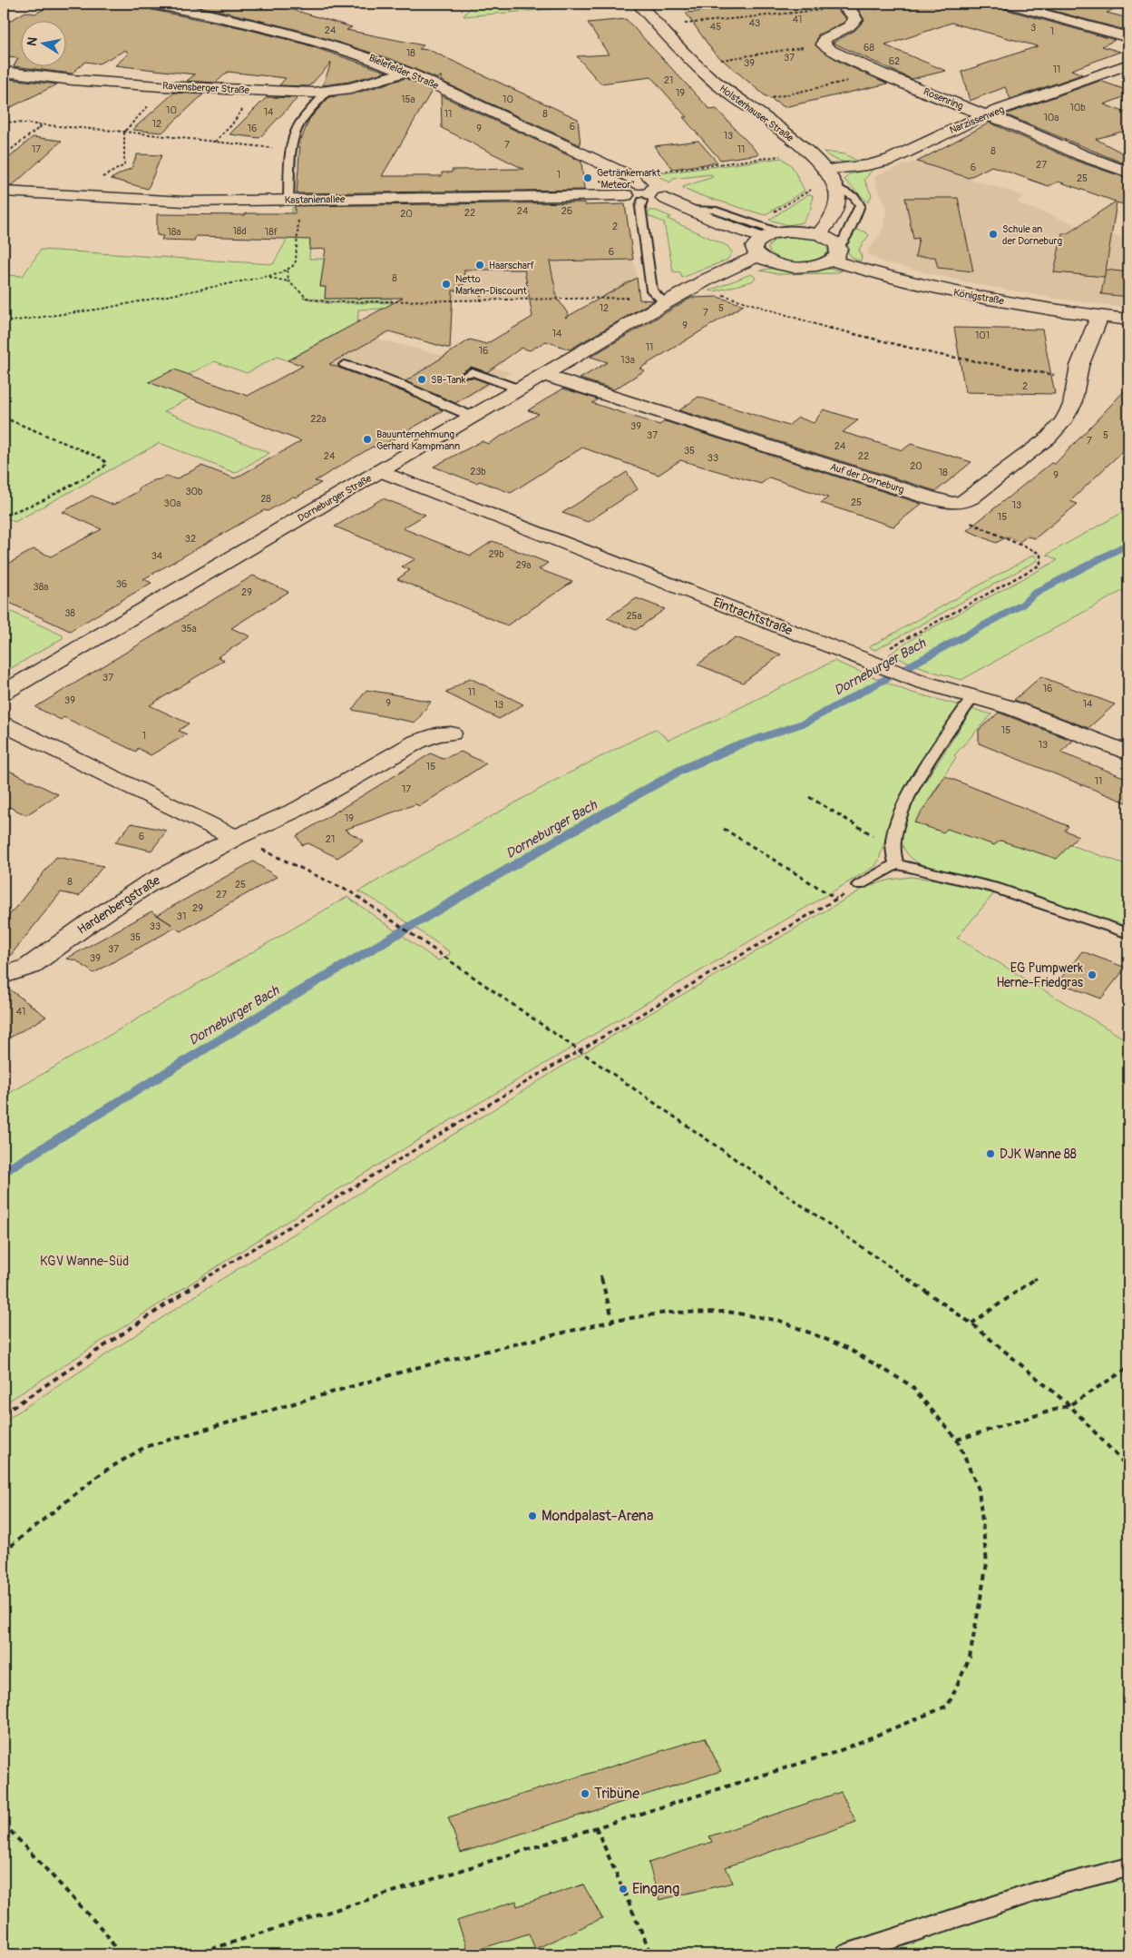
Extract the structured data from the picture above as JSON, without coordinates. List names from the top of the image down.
{
  "streets": {
    "street": [
      "Bielefelder Straße",
      "Ravensberger Straße",
      "Rosenring",
      "Holsterhauser Straße",
      "Narzissenweg",
      "Kastanienallee",
      "Königstraße",
      "Auf der Dorneburg",
      "Dorneburger Straße",
      "Eintrachtstraße",
      "Hardenbergstraße"
    ]
  },
  "crossings": [
    ["Bielefelder Straße", "Ravensberger Straße"],
    ["Rosenring", "Narzissenweg"],
    ["Holsterhauser Straße", "Narzissenweg"],
    ["Auf der Dorneburg", "Dorneburger Straße"],
    ["Dorneburger Straße", "Eintrachtstraße"]
  ],
  "water": ["Dorneburger Bach"],
  "parks": ["KGV Wanne-Süd"],
  "places": [
    "Getränkemarkt \"Meteor\"",
    "Schule an der Dorneburg",
    "Haarscharf",
    "Netto Marken-Discount",
    "SB-Tank",
    "Bauunternehmung Gerhard Kampmann",
    "EG Pumpwerk Herne-Friedgras",
    "DJK Wanne 88",
    "Mondpalast-Arena",
    "Tribüne",
    "Eingang"
  ],
  "house_numbers": [
    "41",
    "43",
    "45",
    "3",
    "24",
    "1",
    "68",
    "18",
    "37",
    "62",
    "39",
    "11",
    "21",
    "19",
    "15a",
    "10",
    "10b",
    "10",
    "14",
    "11",
    "8",
    "10a",
    "12",
    "6",
    "16",
    "9",
    "13",
    "7",
    "17",
    "11",
    "8",
    "27",
    "6",
    "1",
    "25",
    "24",
    "26",
    "22",
    "20",
    "2",
    "18d",
    "18a",
    "18f",
    "6",
    "8",
    "12",
    "5",
    "7",
    "9",
    "14",
    "101",
    "11",
    "16",
    "13a",
    "2",
    "22a",
    "39",
    "37",
    "5",
    "7",
    "24",
    "35",
    "24",
    "22",
    "33",
    "20",
    "23b",
    "18",
    "9",
    "30b",
    "28",
    "25",
    "30a",
    "13",
    "15",
    "32",
    "29b",
    "34",
    "29a",
    "36",
    "38a",
    "29",
    "38",
    "25a",
    "35a",
    "37",
    "16",
    "11",
    "39",
    "9",
    "14",
    "13",
    "15",
    "1",
    "13",
    "15",
    "11",
    "17",
    "19",
    "6",
    "21",
    "8",
    "25",
    "27",
    "29",
    "31",
    "33",
    "35",
    "37",
    "39",
    "41"
  ],
  "north": "left"
}
